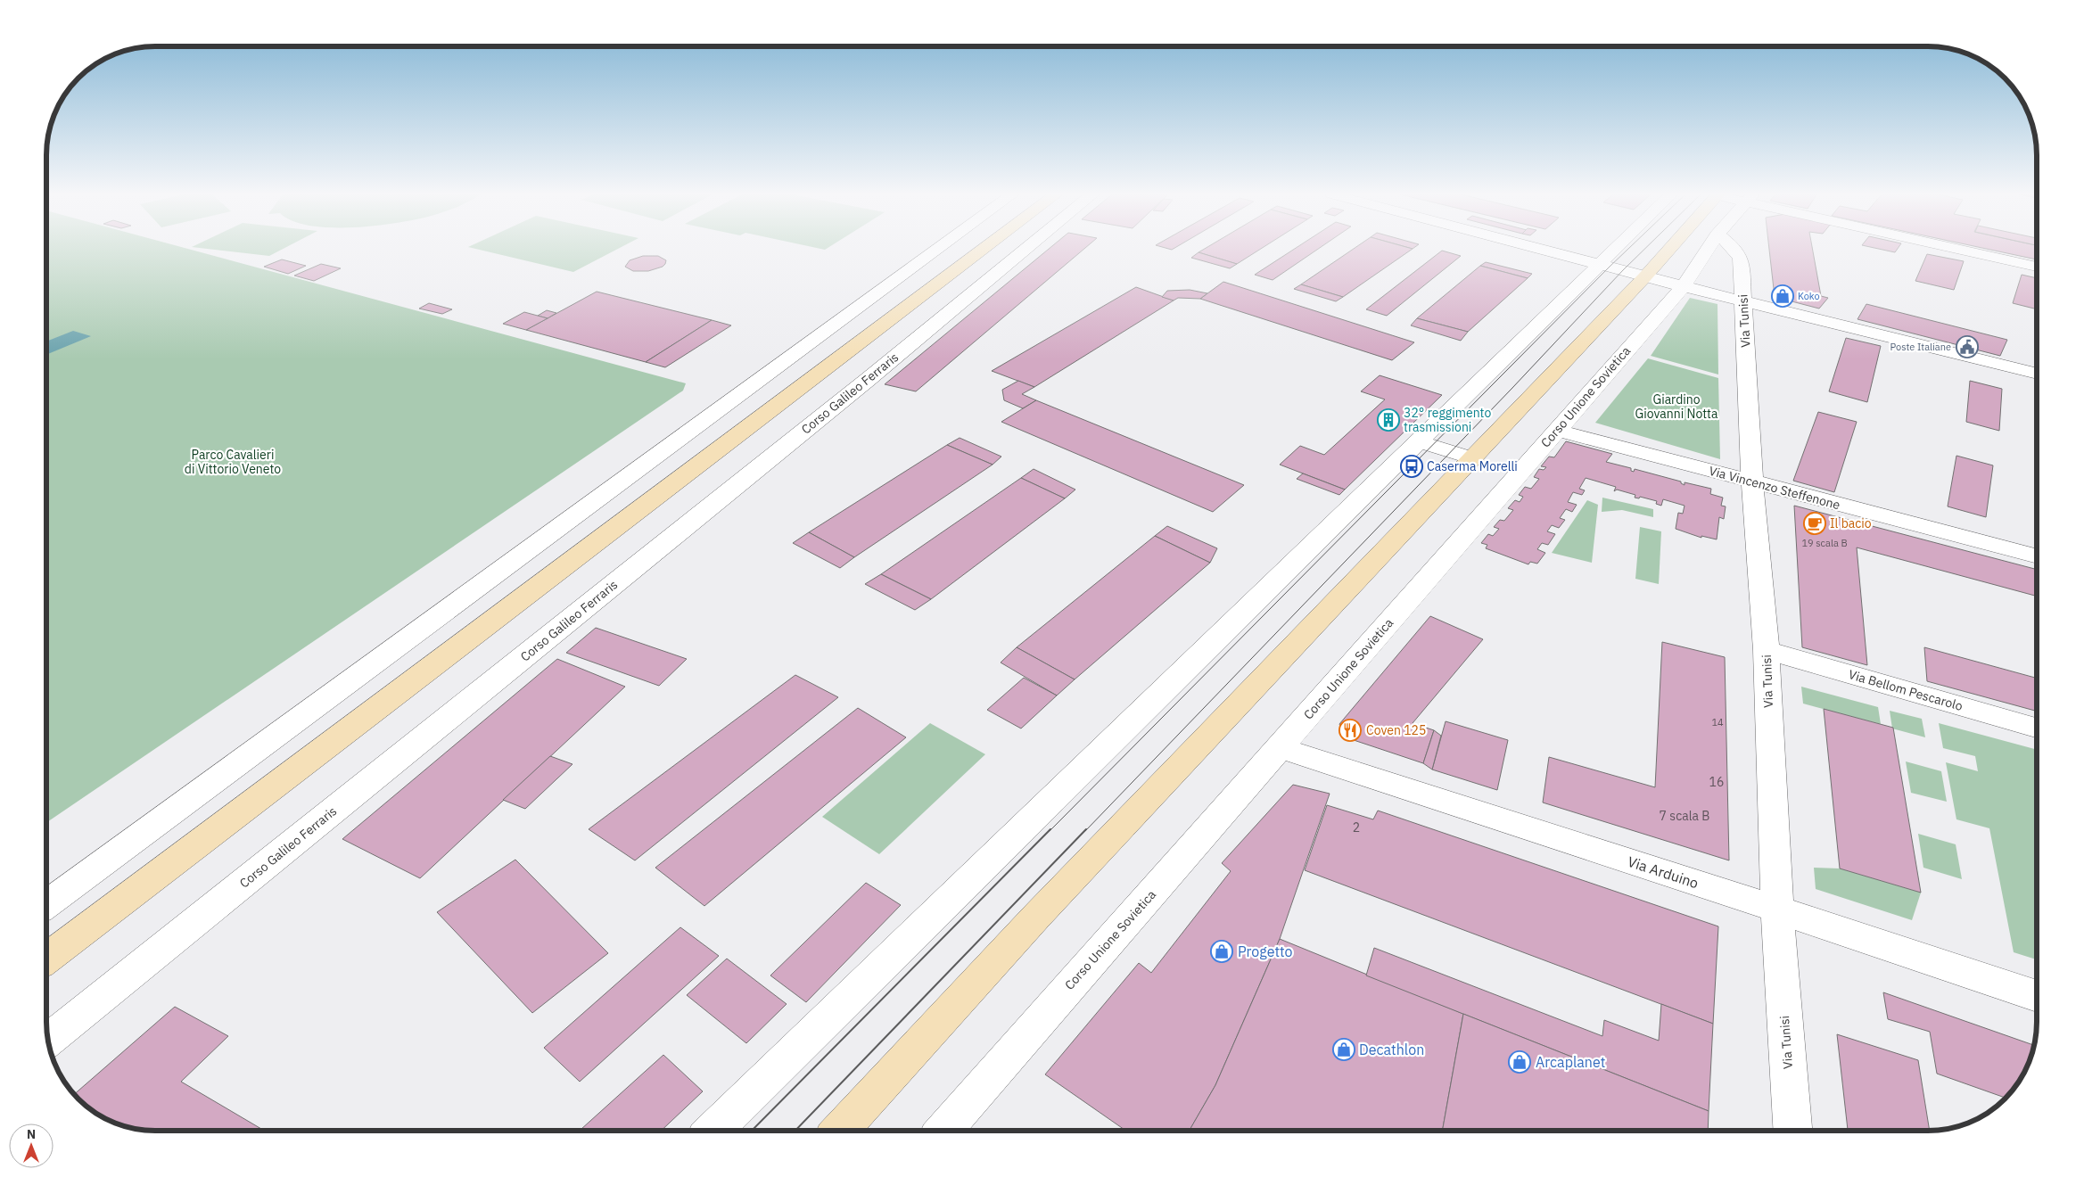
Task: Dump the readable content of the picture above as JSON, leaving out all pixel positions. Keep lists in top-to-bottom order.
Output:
{
  "streets": {
    "street": [
      "Via Tunisi",
      "Corso Galileo Ferraris",
      "Corso Unione Sovietica",
      "Via Vincenzo Steffenone",
      "Via Bellom Pescarolo",
      "Via Arduino"
    ]
  },
  "crossings": [
    ["Via Tunisi", "Via Vincenzo Steffenone"],
    ["Via Tunisi", "Via Bellom Pescarolo"],
    ["Via Tunisi", "Via Arduino"],
    ["Corso Unione Sovietica", "Via Vincenzo Steffenone"],
    ["Corso Unione Sovietica", "Via Arduino"]
  ],
  "parks": ["Giardino Giovanni Notta", "Parco Cavalieri di Vittorio Veneto"],
  "places": {
    "shop": [
      "Koko",
      "Progetto",
      "Decathlon",
      "Arcaplanet"
    ],
    "public building": ["Poste Italiane"],
    "building": ["32° reggimento trasmissioni"],
    "bus stop": ["Caserma Morelli"],
    "cafe": ["Il bacio"],
    "restaurant": ["Coven 125"]
  },
  "house_numbers": [
    "19 scala B",
    "14",
    "16",
    "7 scala B",
    "2"
  ],
  "north": "top"
}
